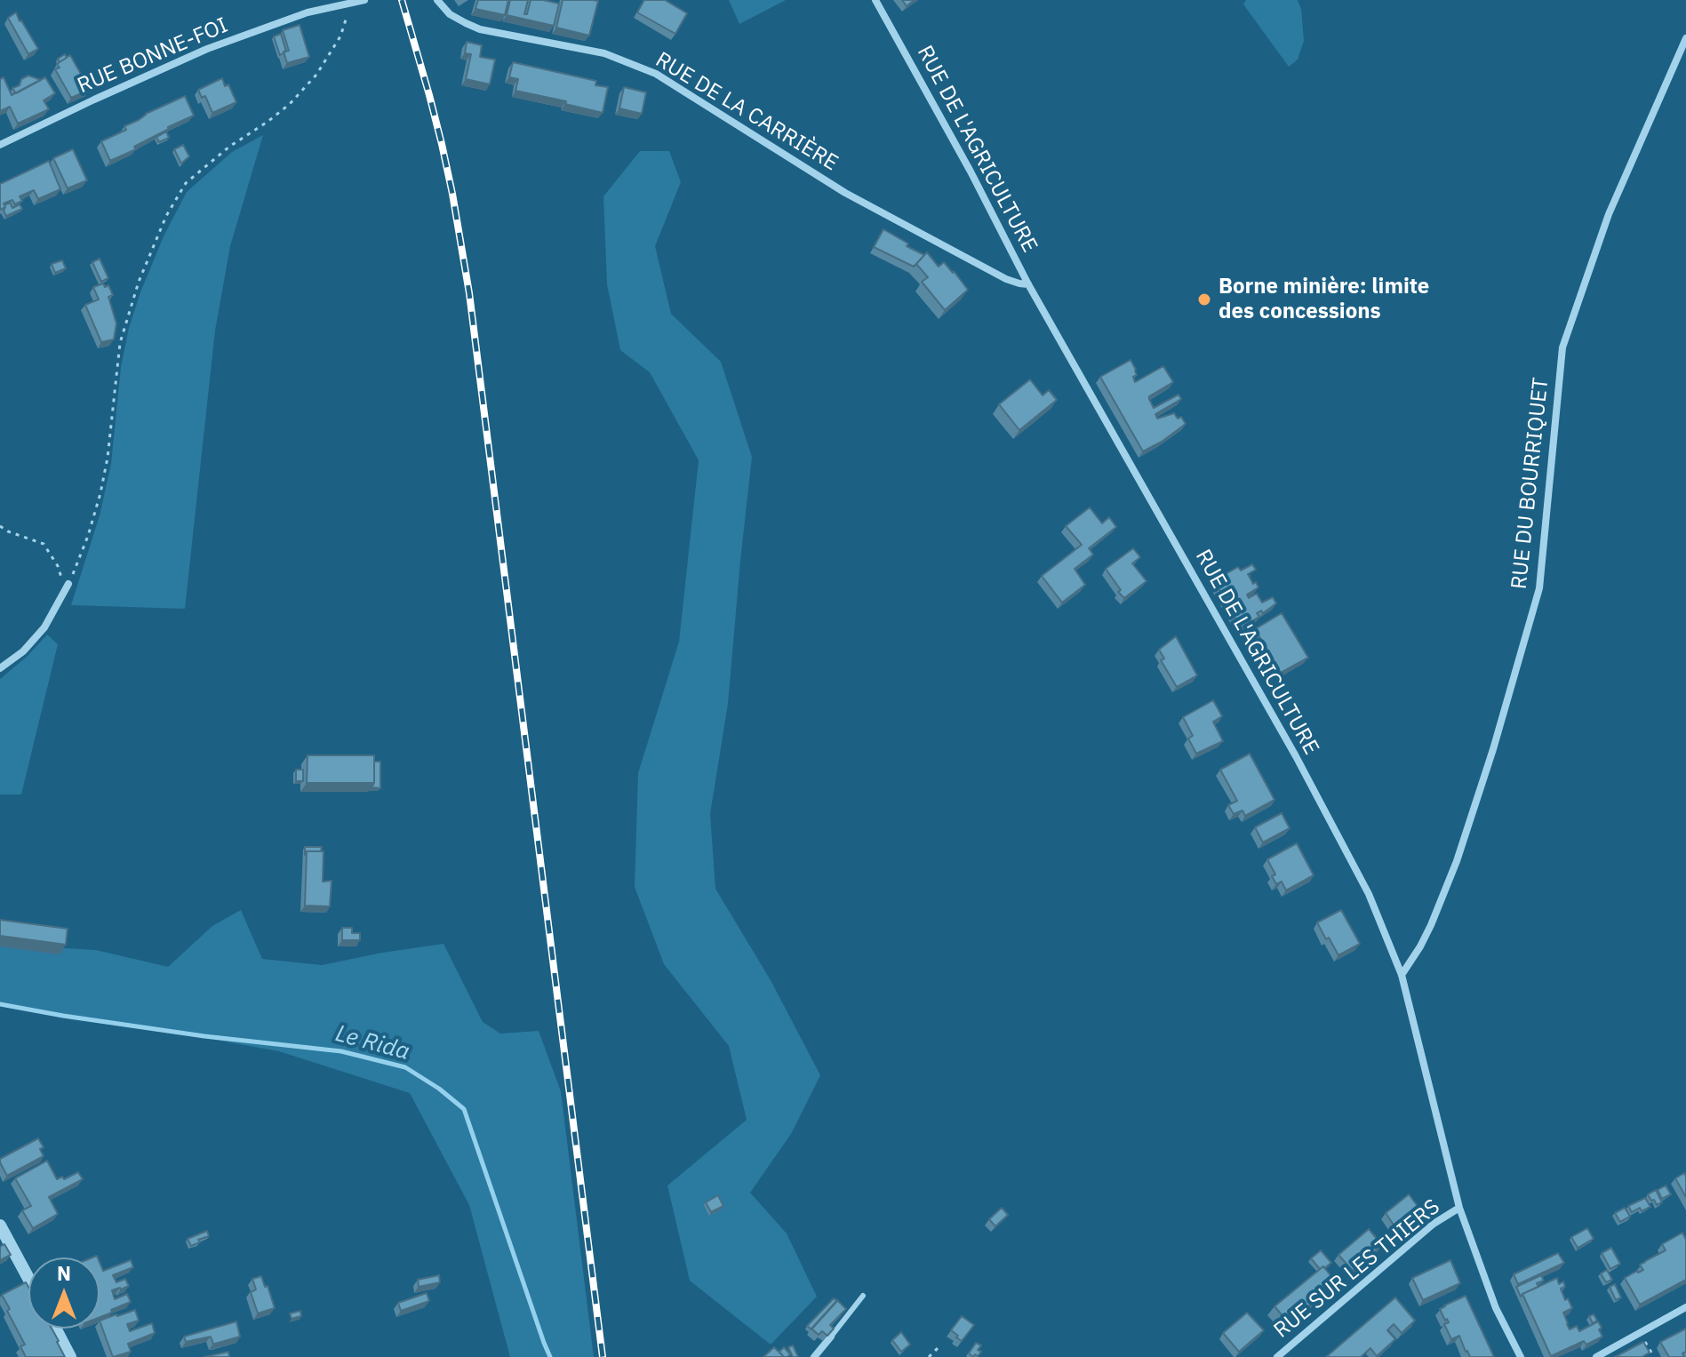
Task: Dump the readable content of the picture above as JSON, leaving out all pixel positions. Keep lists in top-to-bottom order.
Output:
{
  "streets": {
    "street": [
      "RUE BONNE-FOI",
      "RUE DE LA CARRIÈRE",
      "RUE DE L'AGRICULTURE",
      "RUE DU BOURRIQUET",
      "RUE SUR LES THIERS"
    ]
  },
  "crossings": [
    ["RUE DE LA CARRIÈRE", "RUE DE L'AGRICULTURE"],
    ["RUE DE L'AGRICULTURE", "RUE DU BOURRIQUET"],
    ["RUE DE L'AGRICULTURE", "RUE SUR LES THIERS"]
  ],
  "water": ["Le Rida"],
  "places": ["Borne minière: limite des concessions"],
  "north": "top"
}
